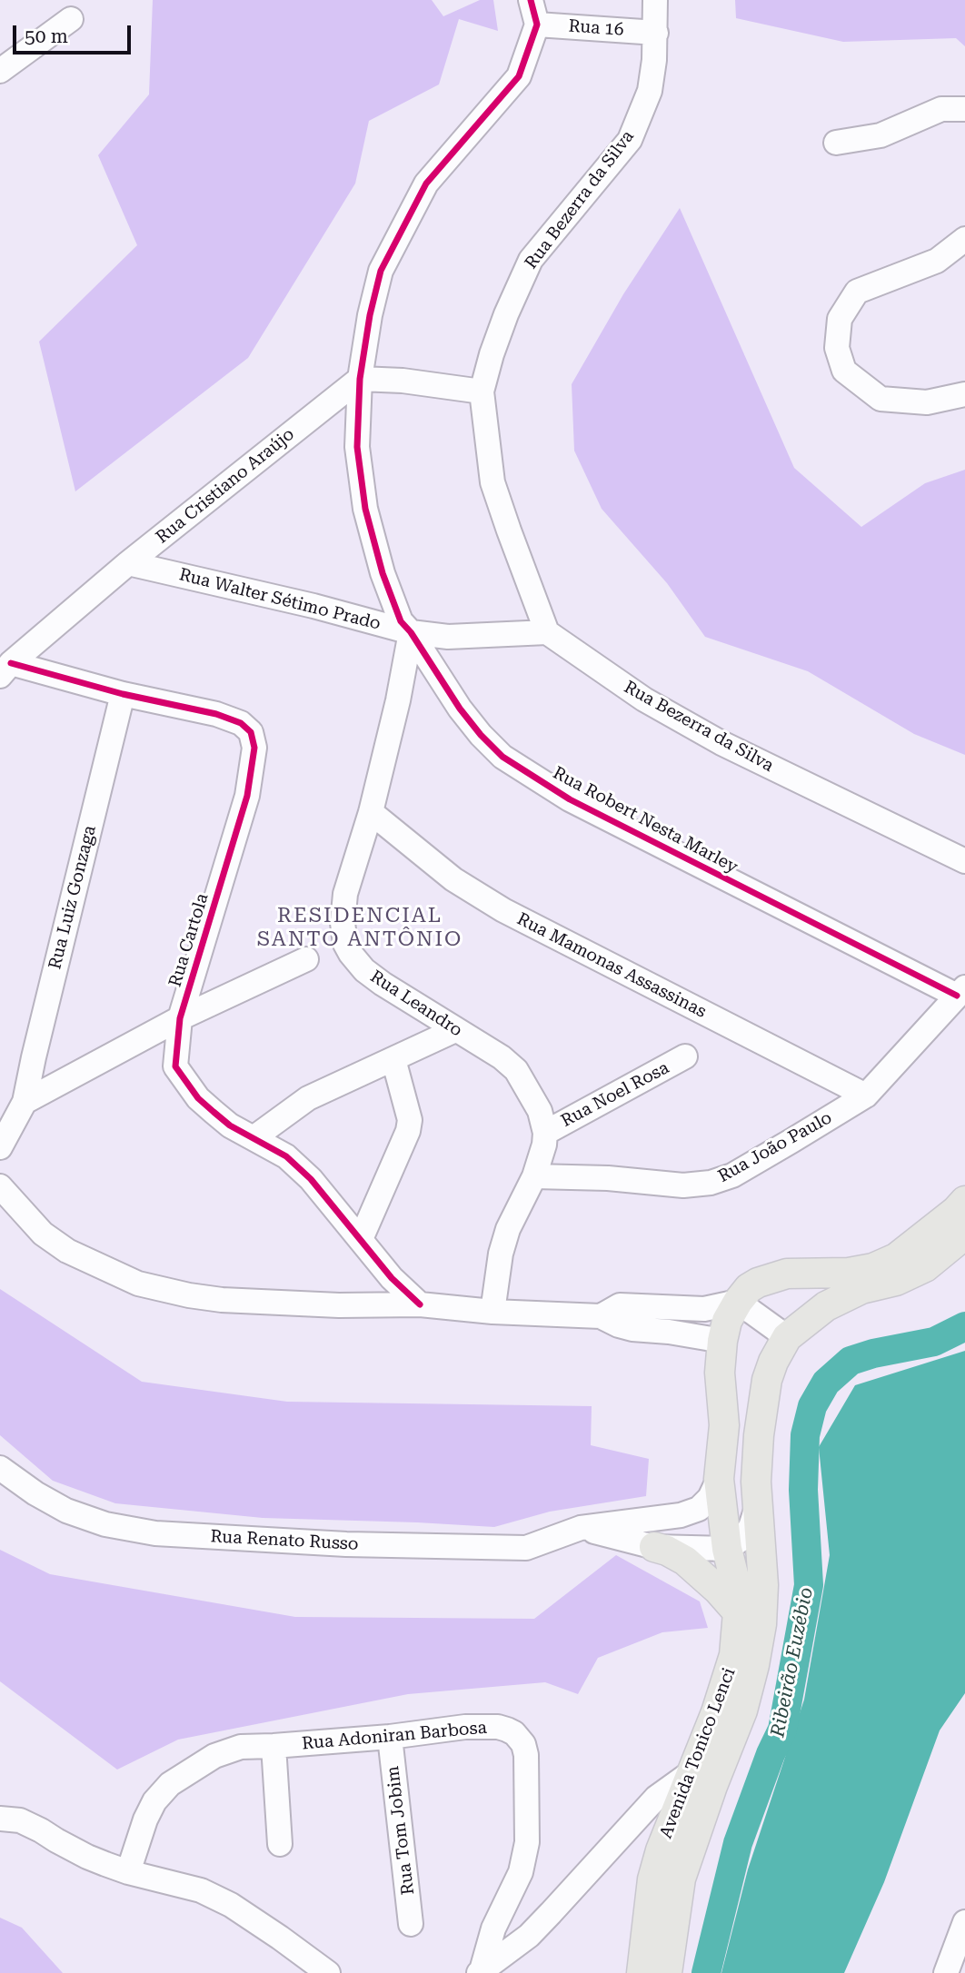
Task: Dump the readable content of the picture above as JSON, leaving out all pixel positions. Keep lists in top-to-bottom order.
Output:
{
  "streets": {
    "main road": ["Avenida Tonico Lenci"],
    "street": [
      "Rua 16",
      "Rua Bezerra da Silva",
      "Rua Cristiano Araújo",
      "Rua Walter Sétimo Prado",
      "Rua Robert Nesta Marley",
      "Rua Luiz Gonzaga",
      "Rua Cartola",
      "Rua Mamonas Assassinas",
      "Rua Leandro",
      "Rua Noel Rosa",
      "Rua João Paulo",
      "Rua Renato Russo",
      "Rua Adoniran Barbosa",
      "Rua Tom Jobim"
    ]
  },
  "crossings": [
    ["Rua 16", "Rua Bezerra da Silva"],
    ["Rua 16", "Rua Robert Nesta Marley"],
    ["Rua Bezerra da Silva", "Rua Walter Sétimo Prado"],
    ["Rua Cristiano Araújo", "Rua Walter Sétimo Prado"],
    ["Rua Cristiano Araújo", "Rua Robert Nesta Marley"],
    ["Rua Cristiano Araújo", "Rua Cartola"],
    ["Rua Walter Sétimo Prado", "Rua Robert Nesta Marley"],
    ["Rua Walter Sétimo Prado", "Rua Leandro"],
    ["Rua Robert Nesta Marley", "Rua Leandro"],
    ["Rua Robert Nesta Marley", "Rua João Paulo"],
    ["Rua Luiz Gonzaga", "Rua Cartola"],
    ["Rua Mamonas Assassinas", "Rua Leandro"],
    ["Rua Mamonas Assassinas", "Rua João Paulo"],
    ["Rua Leandro", "Rua Noel Rosa"],
    ["Rua Renato Russo", "Avenida Tonico Lenci"],
    ["Rua Adoniran Barbosa", "Rua Tom Jobim"]
  ],
  "districts": ["RESIDENCIAL SANTO ANTÔNIO"],
  "water": ["Ribeirão Euzébio"],
  "scale_bar": "50 m"
}
